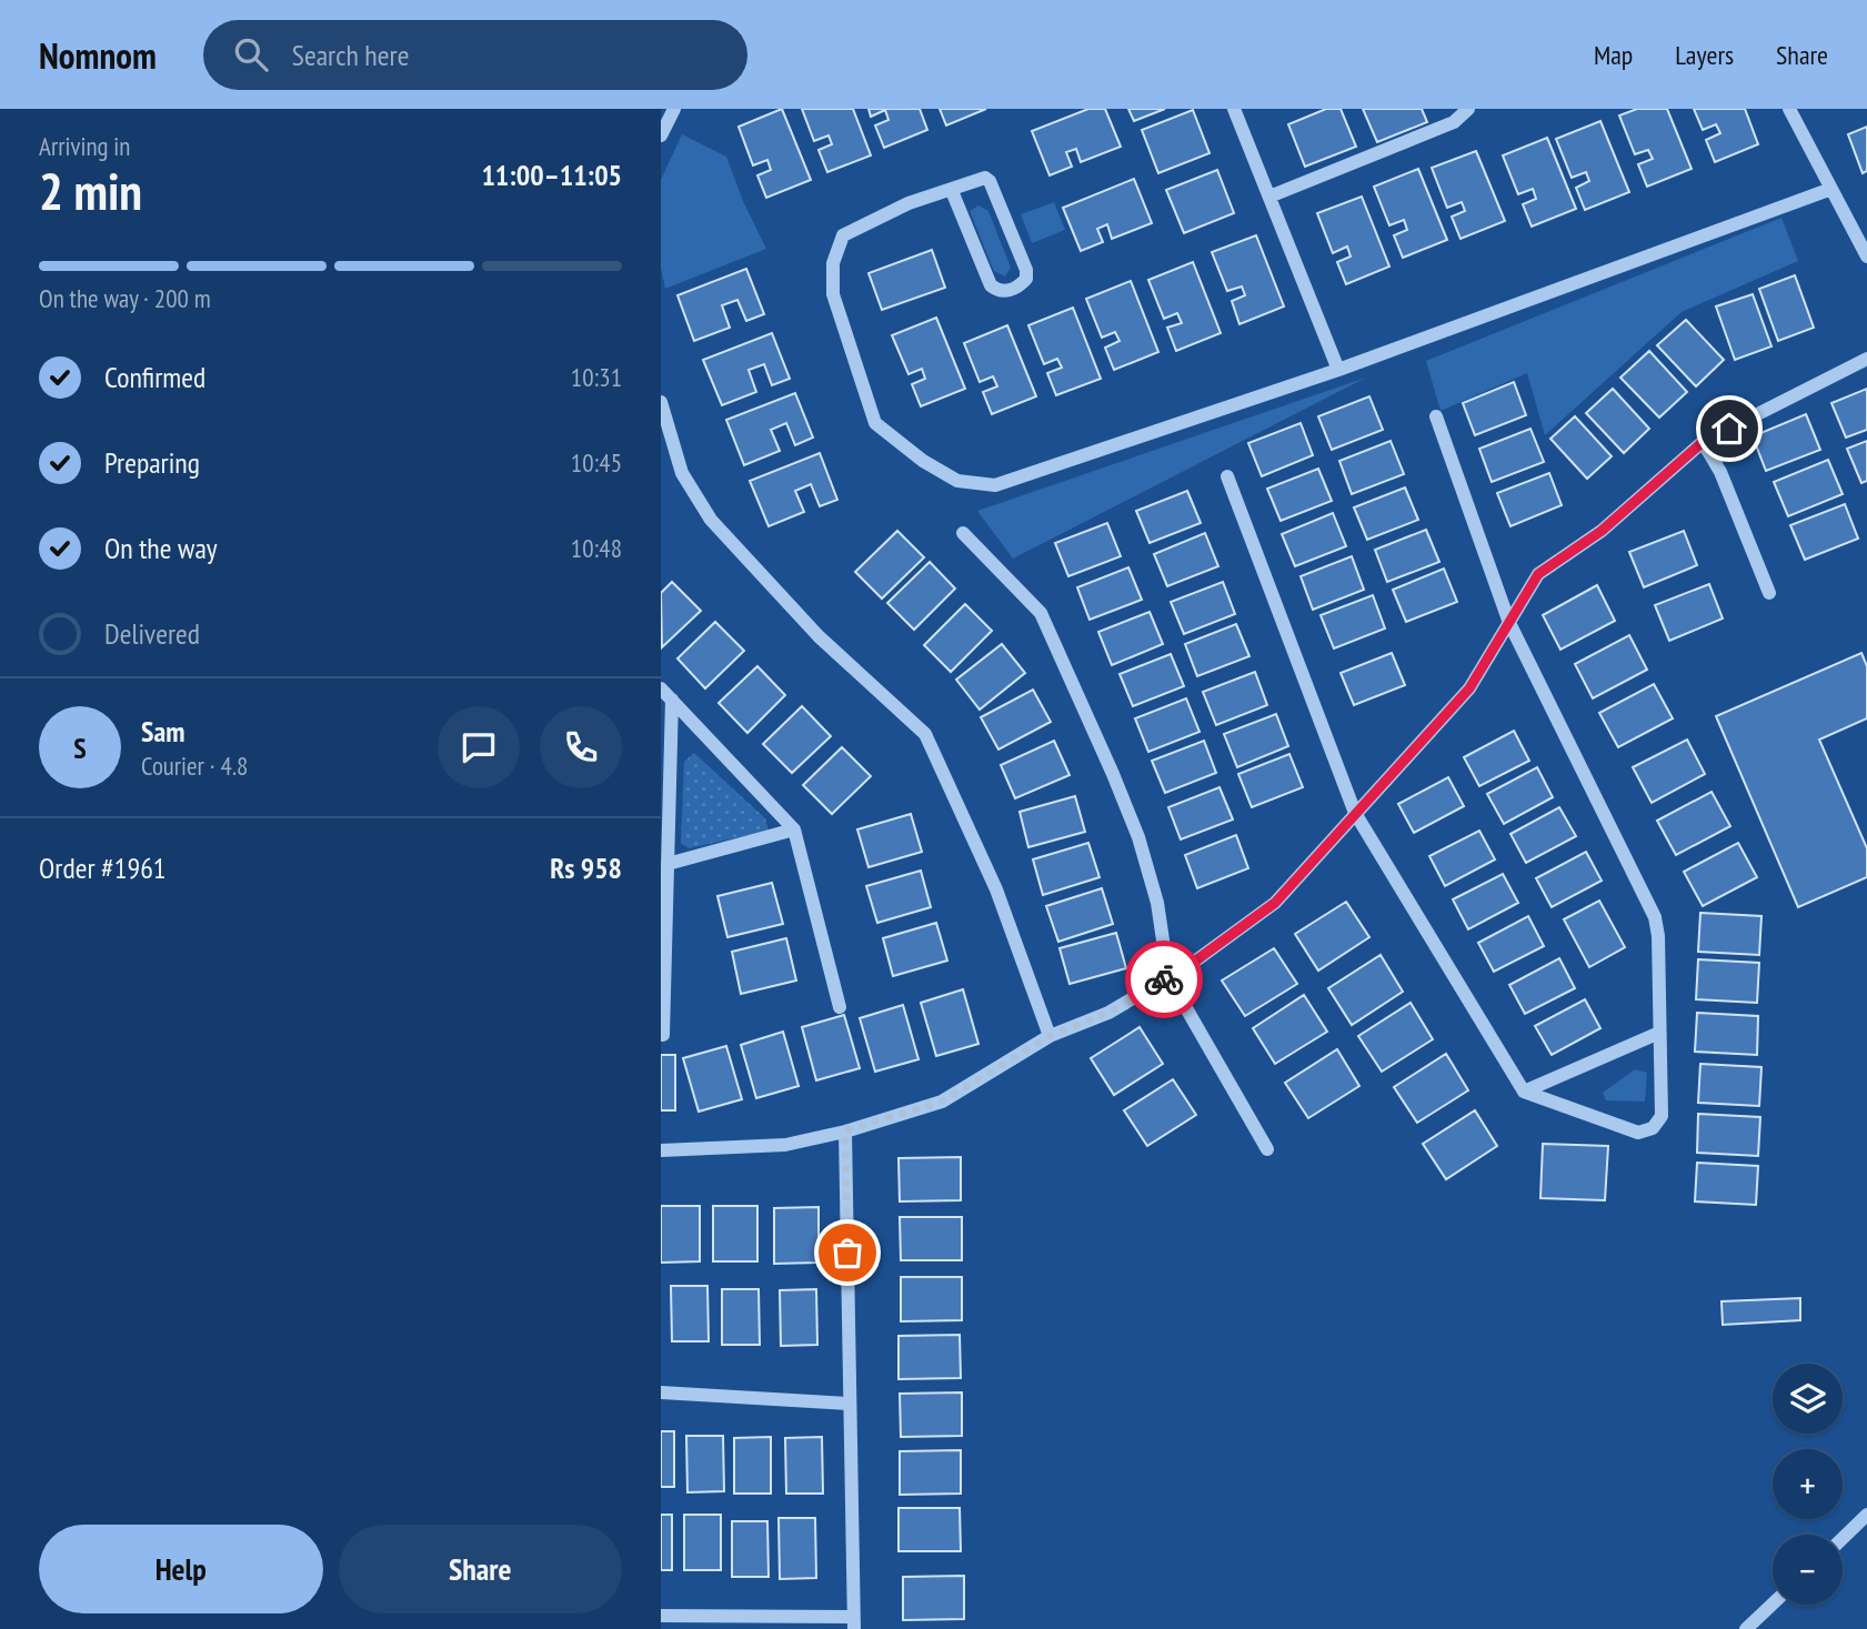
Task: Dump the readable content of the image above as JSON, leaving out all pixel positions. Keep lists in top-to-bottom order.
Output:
{
  "page": {
    "header": "Nomnom",
    "search": "Search here",
    "nav": ["Map", "Layers", "Share"],
    "heading": ["2 min", "Arriving in", "11:00–11:05"],
    "panel": [
      "Sam",
      "Courier · 4.8",
      "Order #1961",
      "Rs 958"
    ],
    "bar": "On the way · 200 m",
    "list": [
      ["Confirmed", "10:31"],
      ["Preparing", "10:45"],
      ["On the way", "10:48"],
      "Delivered"
    ],
    "round": "S",
    "map_buttons": ["+", "−"],
    "buttons": ["Help", "Share"]
  }
}
